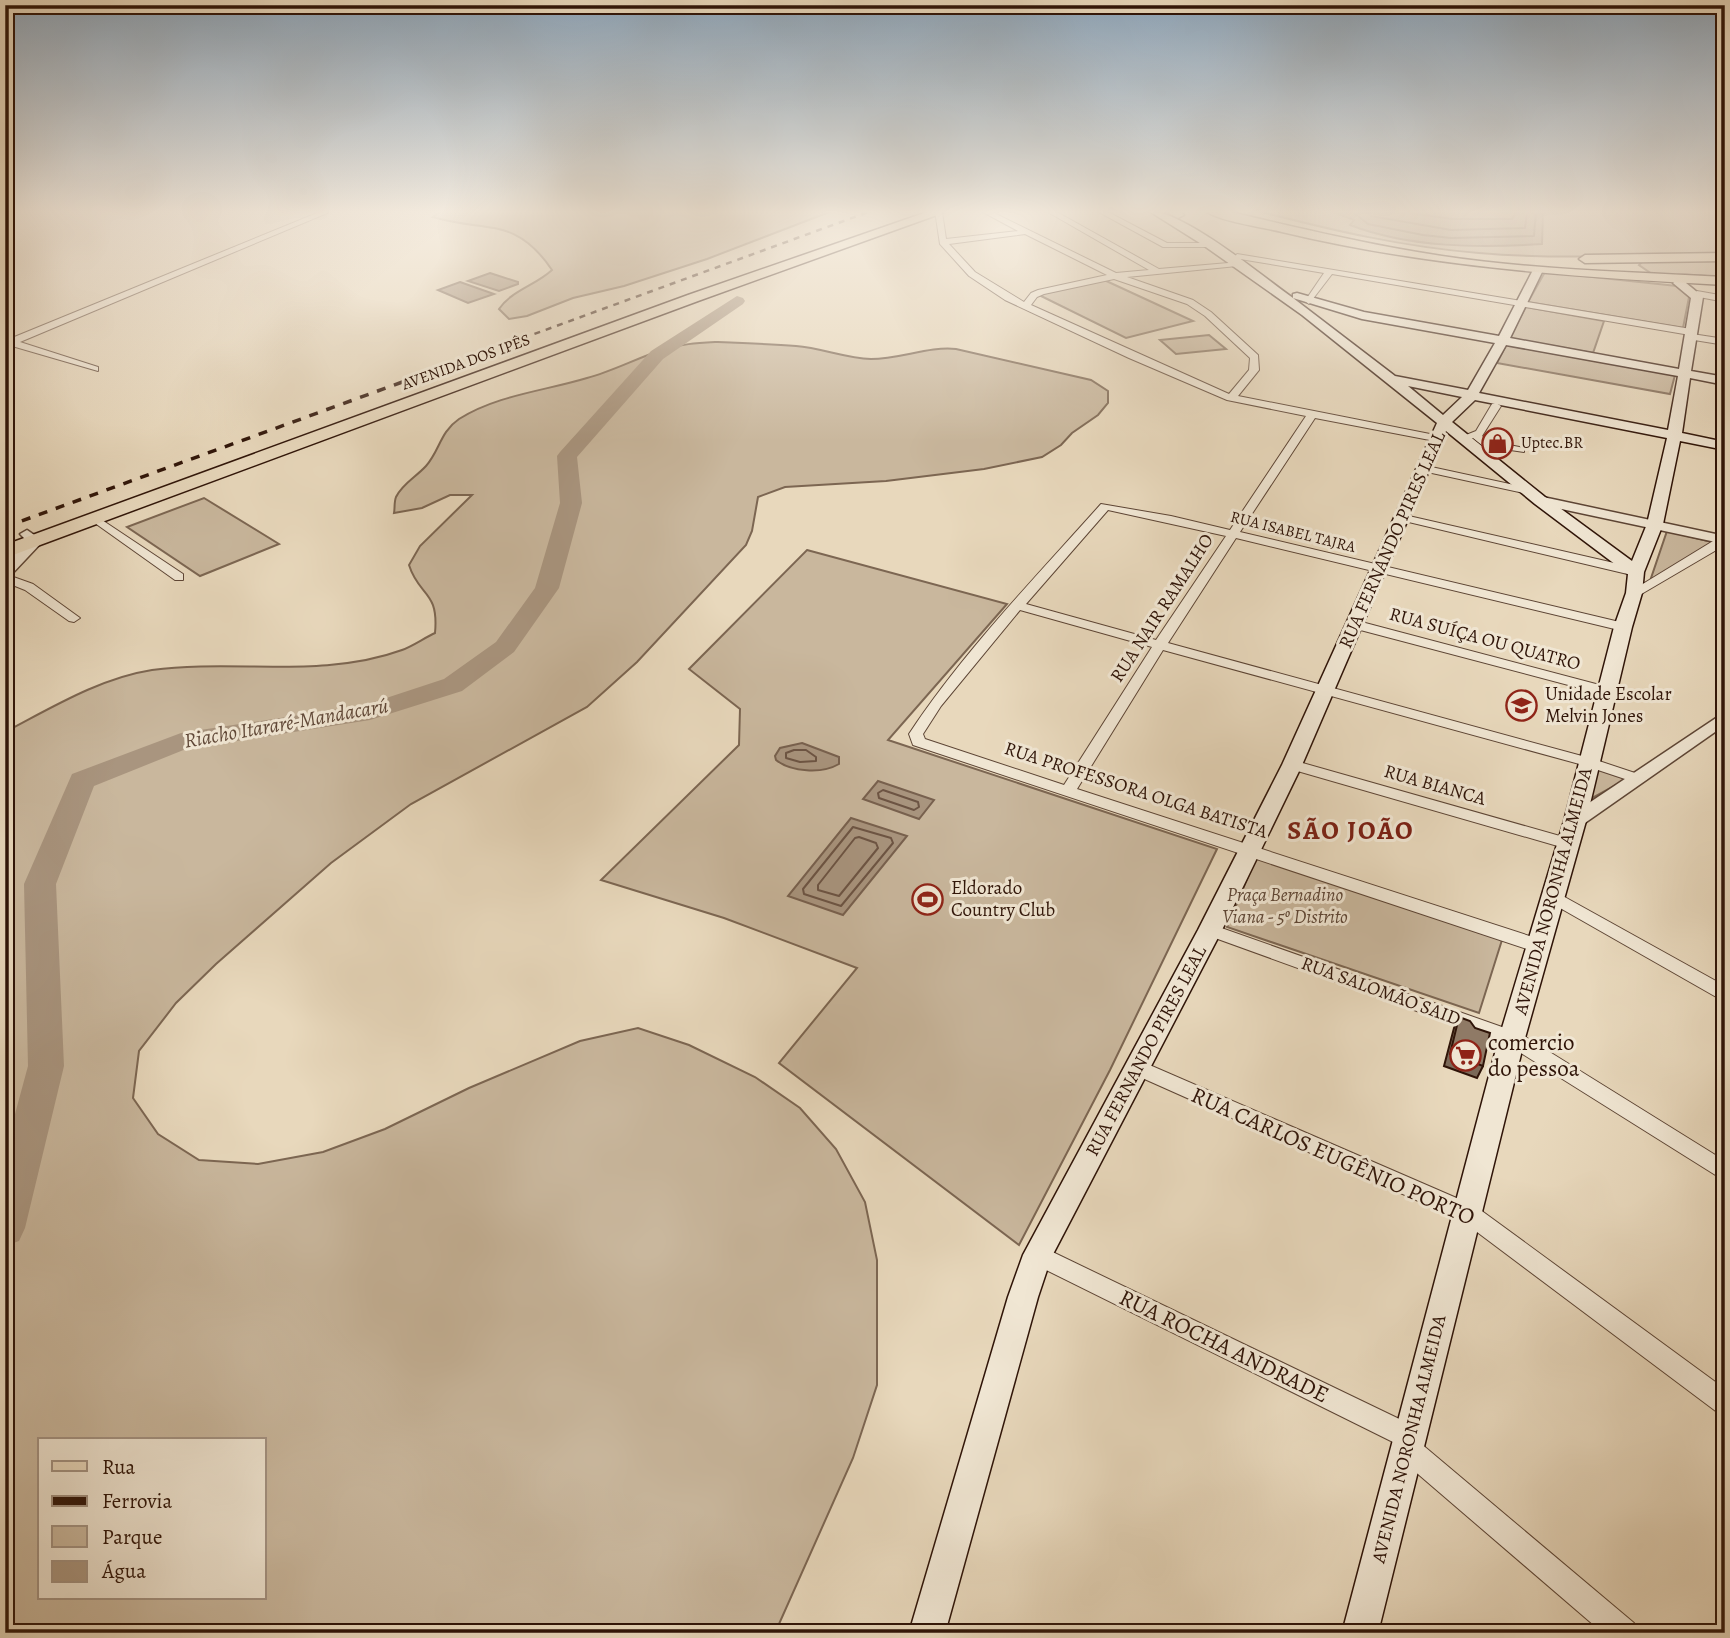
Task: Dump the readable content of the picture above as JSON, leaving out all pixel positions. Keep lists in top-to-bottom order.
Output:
{
  "streets": {
    "main road": ["AVENIDA DOS IPÊS", "RUA FERNANDO PIRES LEAL", "AVENIDA NORONHA ALMEIDA"],
    "street": [
      "RUA ISABEL TAJRA",
      "RUA NAIR RAMALHO",
      "RUA SUÍÇA OU QUATRO",
      "RUA BIANCA",
      "RUA PROFESSORA OLGA BATISTA",
      "RUA SALOMÃO SAID",
      "RUA CARLOS EUGÊNIO PORTO",
      "RUA ROCHA ANDRADE"
    ]
  },
  "crossings": [
    ["RUA ISABEL TAJRA", "RUA FERNANDO PIRES LEAL"],
    ["RUA ISABEL TAJRA", "RUA NAIR RAMALHO"],
    ["RUA ISABEL TAJRA", "RUA PROFESSORA OLGA BATISTA"],
    ["RUA ISABEL TAJRA", "AVENIDA NORONHA ALMEIDA"],
    ["RUA FERNANDO PIRES LEAL", "RUA SUÍÇA OU QUATRO"],
    ["RUA FERNANDO PIRES LEAL", "RUA BIANCA"],
    ["RUA FERNANDO PIRES LEAL", "RUA PROFESSORA OLGA BATISTA"],
    ["RUA FERNANDO PIRES LEAL", "RUA SALOMÃO SAID"],
    ["RUA FERNANDO PIRES LEAL", "RUA CARLOS EUGÊNIO PORTO"],
    ["RUA FERNANDO PIRES LEAL", "RUA ROCHA ANDRADE"],
    ["RUA NAIR RAMALHO", "RUA PROFESSORA OLGA BATISTA"],
    ["RUA SUÍÇA OU QUATRO", "AVENIDA NORONHA ALMEIDA"],
    ["RUA BIANCA", "AVENIDA NORONHA ALMEIDA"],
    ["RUA PROFESSORA OLGA BATISTA", "AVENIDA NORONHA ALMEIDA"],
    ["AVENIDA NORONHA ALMEIDA", "RUA SALOMÃO SAID"],
    ["AVENIDA NORONHA ALMEIDA", "RUA CARLOS EUGÊNIO PORTO"],
    ["AVENIDA NORONHA ALMEIDA", "RUA ROCHA ANDRADE"]
  ],
  "districts": ["SÃO JOÃO"],
  "water": ["Riacho Itararé-Mandacarú"],
  "parks": ["Praça Bernadino Viana - 5º Distrito"],
  "places": {
    "shop": ["Uptec.BR"],
    "school or university": ["Unidade Escolar Melvin Jones"],
    "sports": ["Eldorado Country Club"],
    "supermarket": ["comercio do pessoa"]
  },
  "legend": [
    "Rua",
    "Ferrovia",
    "Parque",
    "Água"
  ]
}
